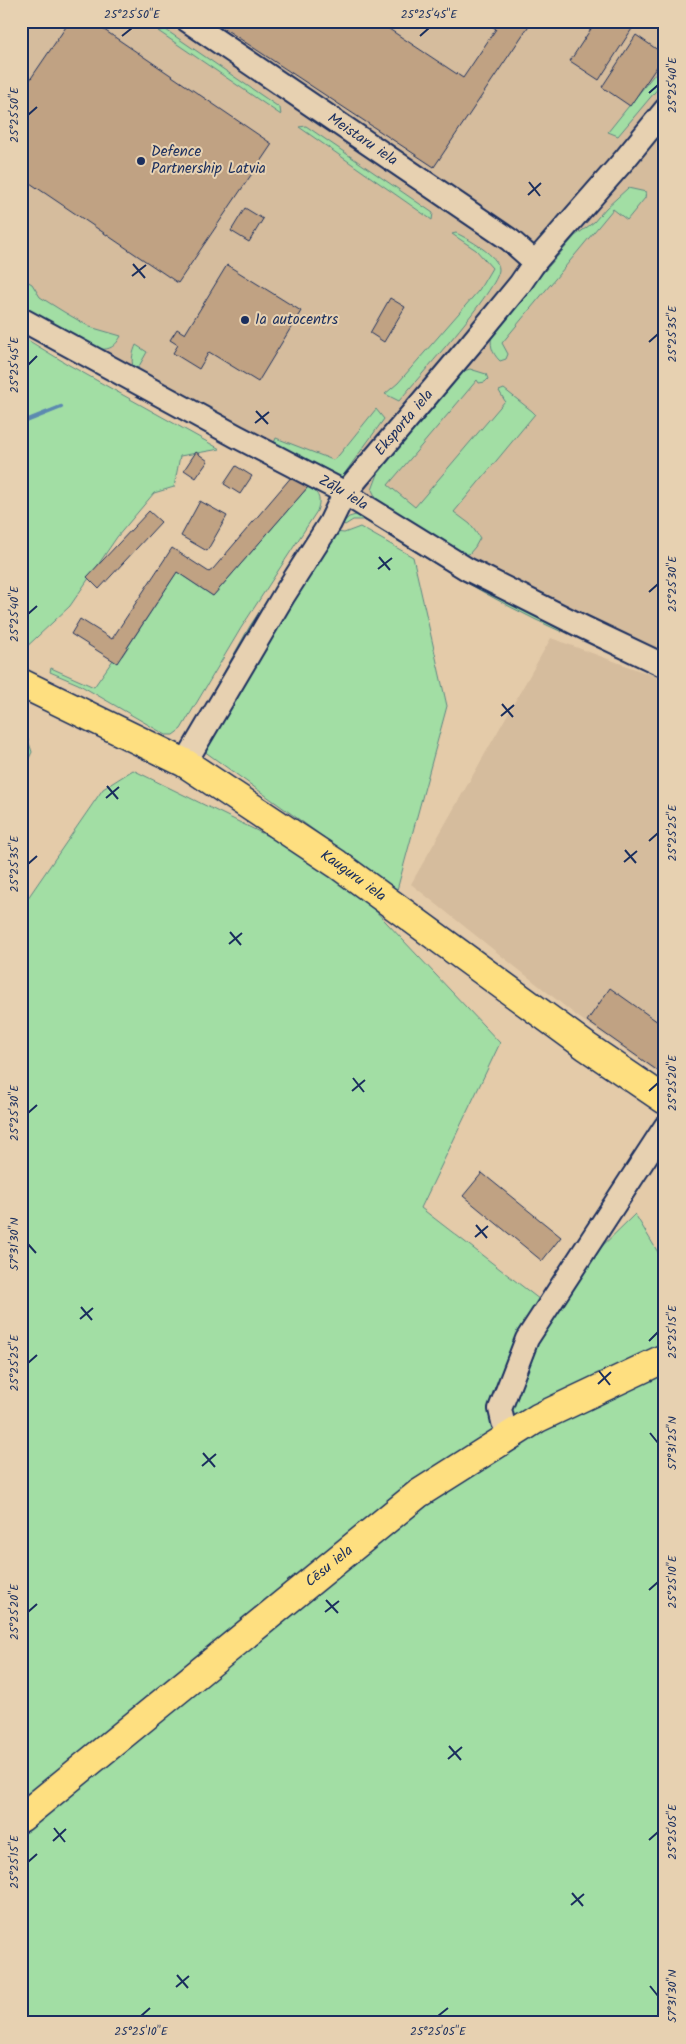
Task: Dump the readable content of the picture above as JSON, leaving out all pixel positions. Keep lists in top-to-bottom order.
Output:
{
  "streets": {
    "main road": ["Kauguru iela", "Cēsu iela"],
    "street": ["Meistaru iela", "Eksporta iela", "Zāļu iela"]
  },
  "crossings": [
    ["Meistaru iela", "Eksporta iela"],
    ["Eksporta iela", "Zāļu iela"],
    ["Eksporta iela", "Kauguru iela"]
  ],
  "places": ["Defence Partnership Latvia", "1a autocentrs"],
  "coordinates": [
    "25°25'50\"E",
    "25°25'45\"E",
    "25°25'40\"E",
    "25°25'35\"E",
    "25°25'30\"E",
    "25°25'25\"E",
    "25°25'20\"E",
    "57°31'30\"N",
    "25°25'15\"E",
    "57°31'25\"N",
    "25°25'10\"E",
    "25°25'05\"E"
  ]
}
